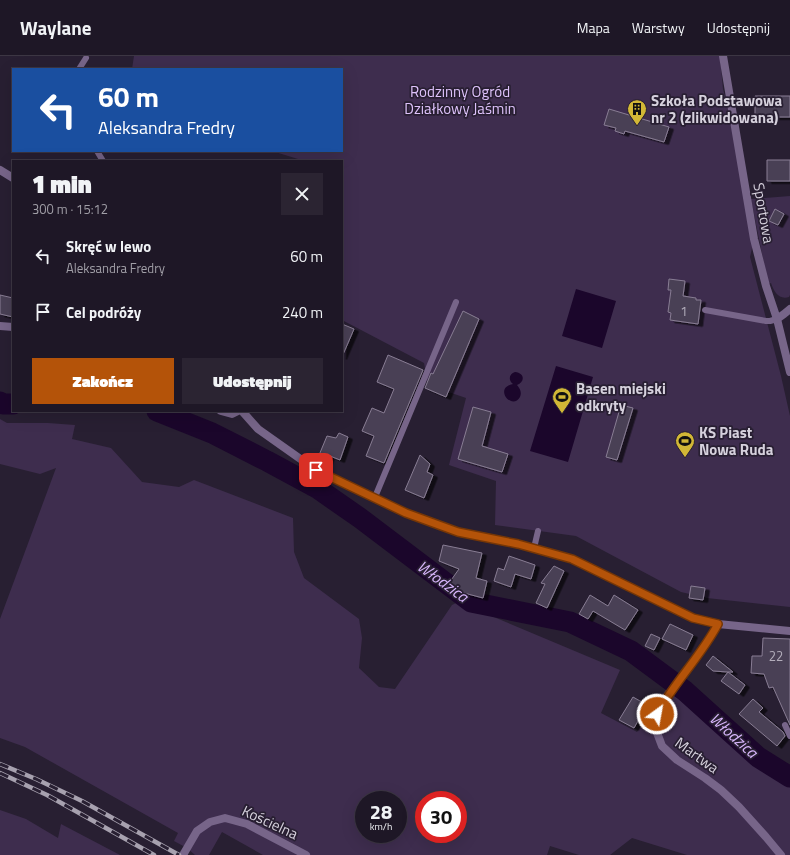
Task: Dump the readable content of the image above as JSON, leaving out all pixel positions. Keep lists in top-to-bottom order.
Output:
{
  "streets": {
    "street": ["Sportowa", "Martwa", "Kościelna"]
  },
  "water": ["Włodzica"],
  "parks": ["Rodzinny Ogród Działkowy Jaśmin"],
  "places": {
    "building": ["Szkoła Podstawowa nr 2 (zlikwidowana)"],
    "sports": ["Basen miejski odkryty", "KS Piast Nowa Ruda"]
  },
  "house_numbers": ["1", "22"],
  "page": {
    "header": "Waylane",
    "nav": ["Mapa", "Warstwy", "Udostępnij"],
    "turn": ["60 m", "Aleksandra Fredry"],
    "heading": ["1 min", "300 m · 15:12"],
    "list": [
      {
        "name": "Skręć w lewo",
        "note": "Aleksandra Fredry",
        "value": "60 m"
      },
      {
        "name": "Cel podróży",
        "value": "240 m"
      }
    ],
    "buttons": ["Zakończ", "Udostępnij"],
    "speed": "28 km/h",
    "limit": "30"
  }
}
